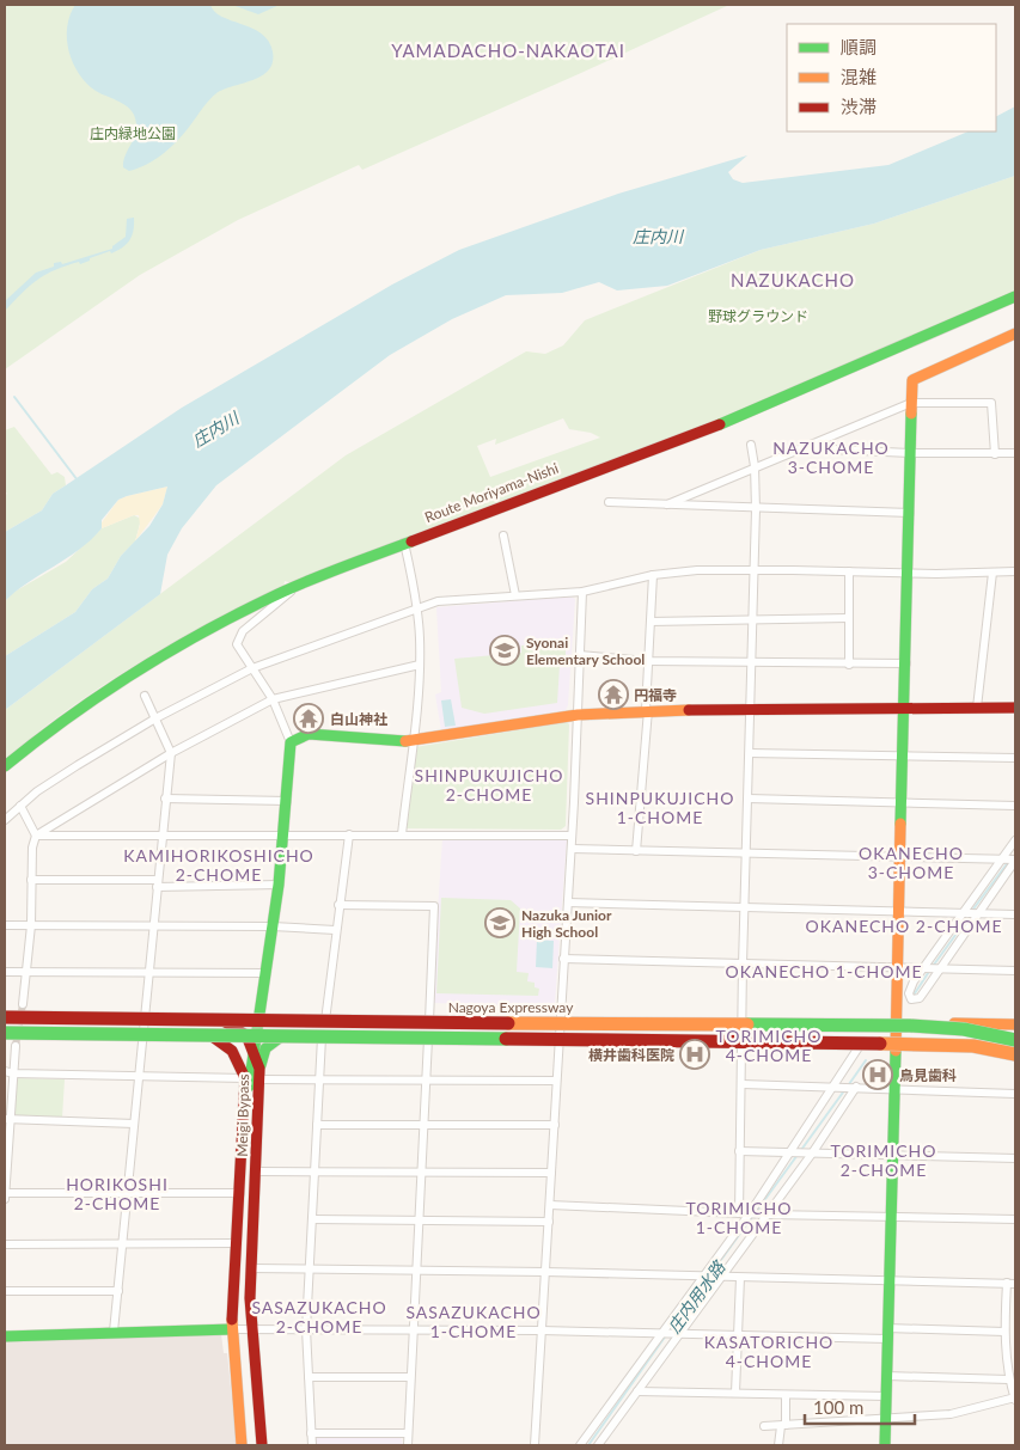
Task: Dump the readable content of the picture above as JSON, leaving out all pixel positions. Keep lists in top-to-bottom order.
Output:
{
  "streets": {
    "main road": ["Route Moriyama-Nishi", "Nagoya Expressway", "Meigi Bypass"]
  },
  "districts": [
    "YAMADACHO-NAKAOTAI",
    "NAZUKACHO",
    "NAZUKACHO 3-CHOME",
    "SHINPUKUJICHO 2-CHOME",
    "SHINPUKUJICHO 1-CHOME",
    "OKANECHO 3-CHOME",
    "KAMIHORIKOSHICHO 2-CHOME",
    "OKANECHO 2-CHOME",
    "OKANECHO 1-CHOME",
    "TORIMICHO 4-CHOME",
    "TORIMICHO 2-CHOME",
    "HORIKOSHI 2-CHOME",
    "TORIMICHO 1-CHOME",
    "SASAZUKACHO 2-CHOME",
    "SASAZUKACHO 1-CHOME",
    "KASATORICHO 4-CHOME"
  ],
  "water": ["庄内川", "庄内用水路"],
  "parks": ["庄内緑地公園", "野球グラウンド"],
  "places": {
    "school or university": ["Syonai Elementary School", "Nazuka Junior High School"],
    "temple": ["円福寺", "白山神社"],
    "hospital": ["横井歯科医院", "鳥見歯科"]
  },
  "legend": ["順調", "混雑", "渋滞"],
  "scale_bar": "100 m"
}
